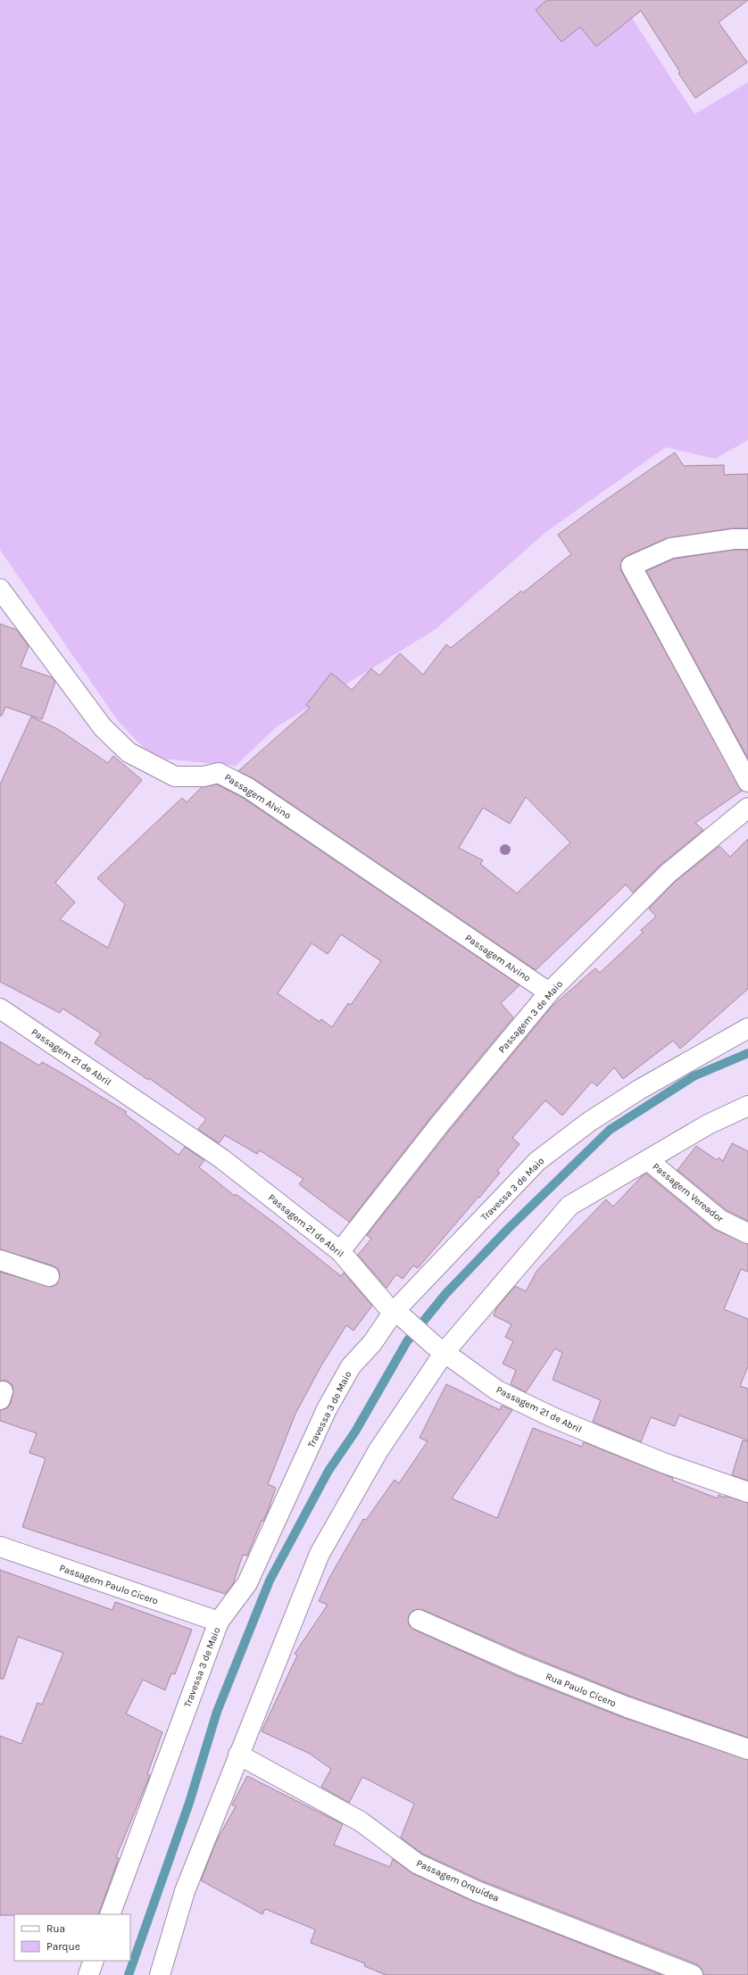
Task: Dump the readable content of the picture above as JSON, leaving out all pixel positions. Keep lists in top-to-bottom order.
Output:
{
  "streets": {
    "street": [
      "Passagem Alvino",
      "Passagem 3 de Maio",
      "Passagem 21 de Abril",
      "Travessa 3 de Maio",
      "Passagem Vereador",
      "Passagem Paulo Cícero",
      "Rua Paulo Cícero",
      "Passagem Orquídea"
    ]
  },
  "crossings": [
    ["Passagem Alvino", "Passagem 3 de Maio"],
    ["Passagem 3 de Maio", "Passagem 21 de Abril"],
    ["Passagem 21 de Abril", "Travessa 3 de Maio"],
    ["Travessa 3 de Maio", "Passagem Paulo Cícero"]
  ],
  "legend": ["Rua", "Parque"]
}
